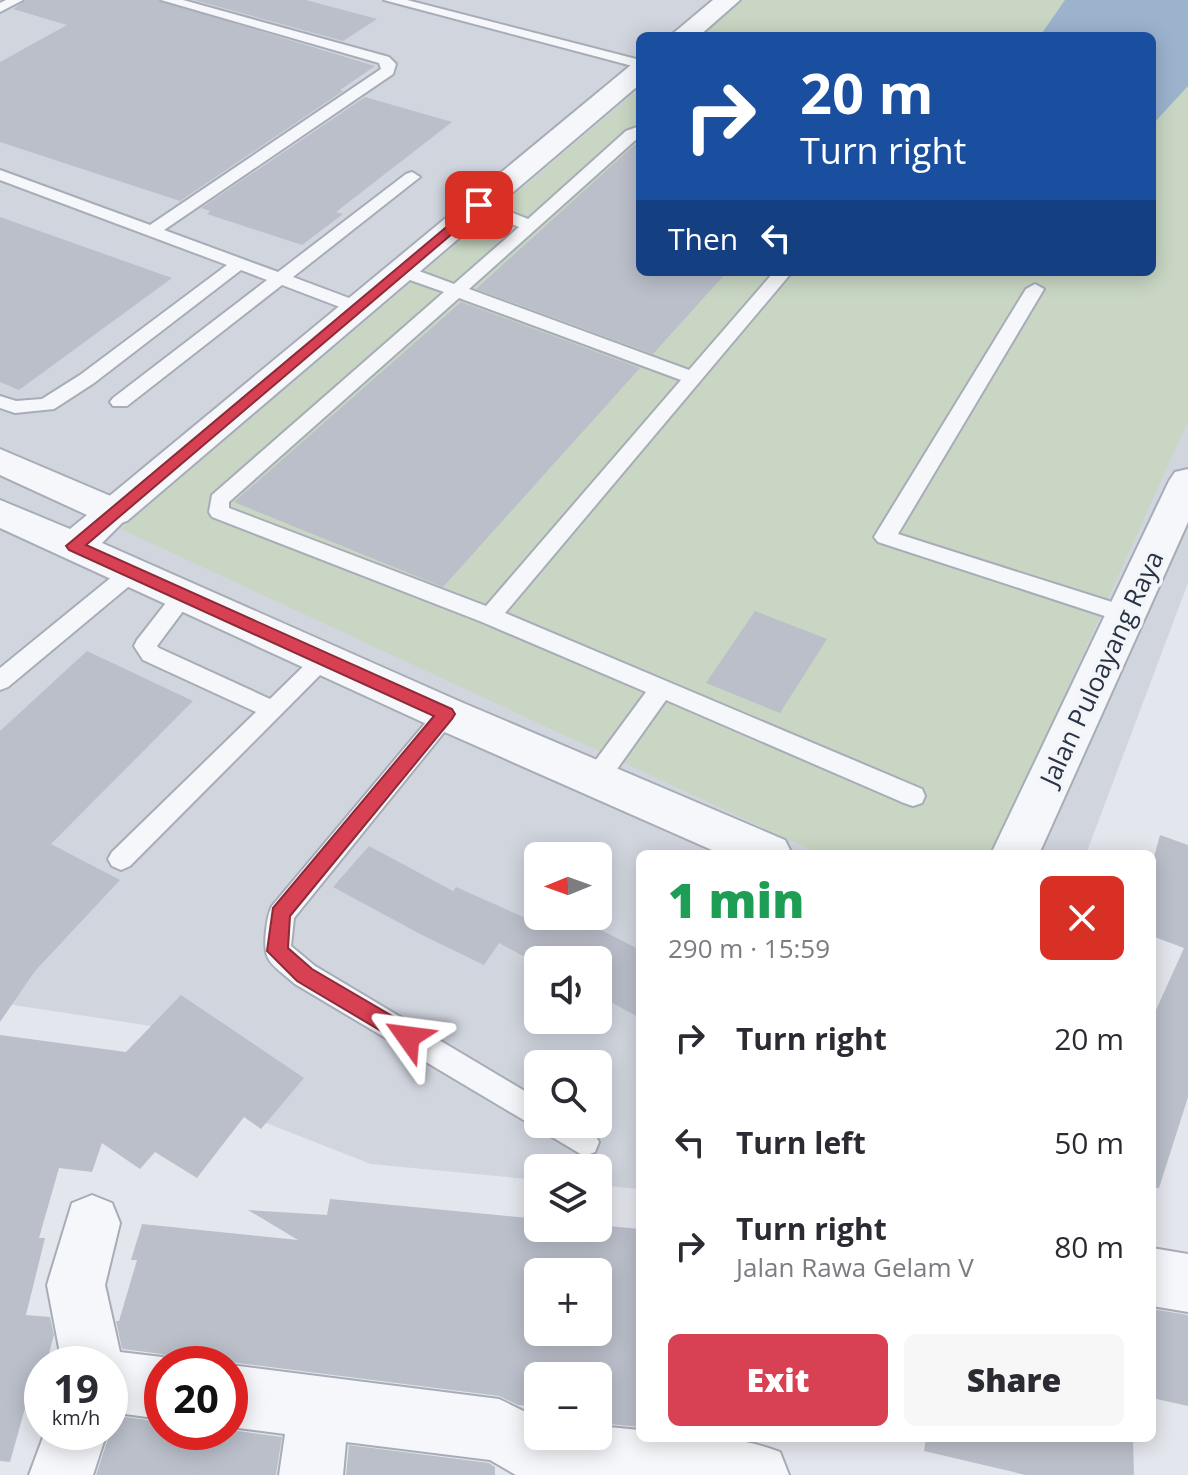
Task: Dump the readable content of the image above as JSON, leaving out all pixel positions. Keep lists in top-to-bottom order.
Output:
{
  "streets": {
    "street": ["Jalan Puloayang Raya"]
  },
  "north": "left",
  "page": {
    "turn": ["20 m", "Turn right"],
    "then": "Then",
    "map_buttons": ["+", "−"],
    "heading": ["1 min", "290 m · 15:59"],
    "list": [
      {
        "name": "Turn right",
        "value": "20 m"
      },
      {
        "name": "Turn left",
        "value": "50 m"
      },
      {
        "name": "Turn right",
        "note": "Jalan Rawa Gelam V",
        "value": "80 m"
      }
    ],
    "buttons": ["Exit", "Share"],
    "speed": "19 km/h",
    "limit": "20"
  }
}
